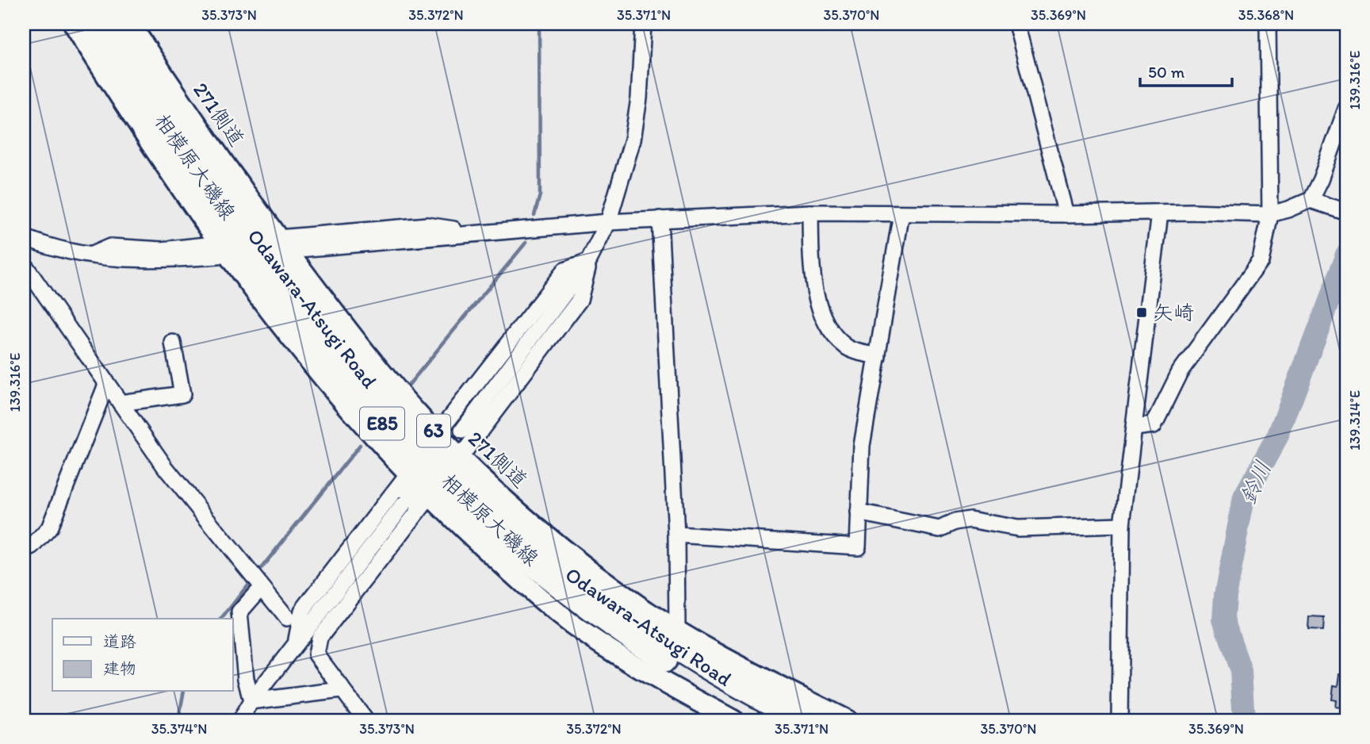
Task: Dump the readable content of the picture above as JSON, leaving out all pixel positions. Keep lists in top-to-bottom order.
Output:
{
  "streets": {
    "highway": ["Odawara-Atsugi Road", "E85"],
    "main road": ["271側道", "相模原大磯線", "63"]
  },
  "water": ["鈴川"],
  "places": {
    "transit": ["矢崎"]
  },
  "legend": ["道路", "建物"],
  "scale_bar": "50 m",
  "coordinates": [
    "35.373°N",
    "35.372°N",
    "35.371°N",
    "35.370°N",
    "35.369°N",
    "35.368°N",
    "139.316°E",
    "139.314°E",
    "35.374°N"
  ]
}
